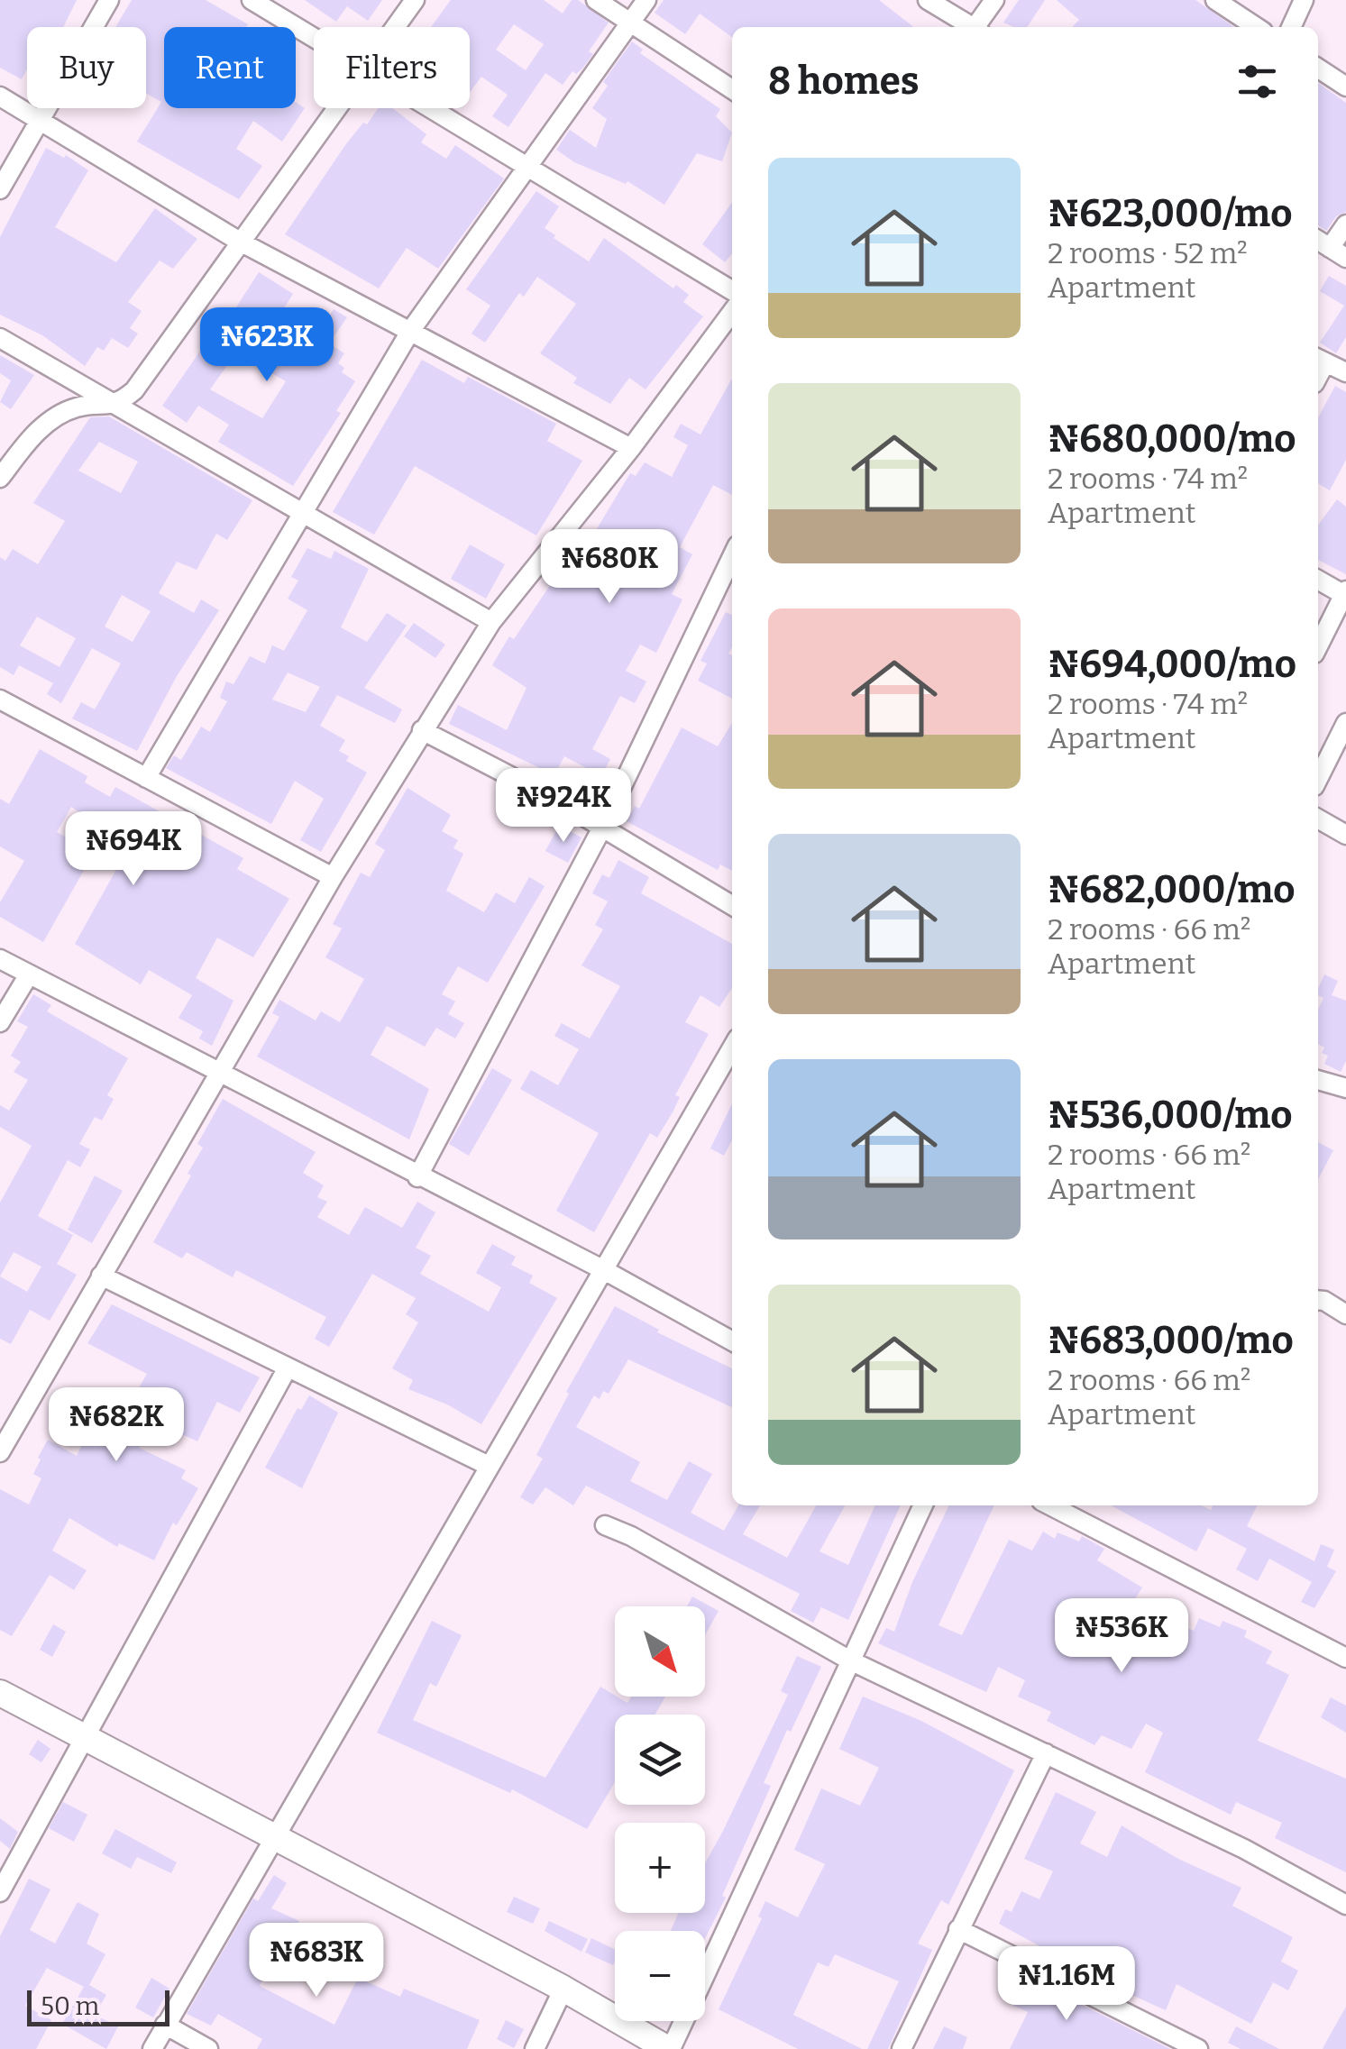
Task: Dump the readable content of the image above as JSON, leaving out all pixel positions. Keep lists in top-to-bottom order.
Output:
{
  "scale_bar": "50 m",
  "north": "bottom right",
  "page": {
    "chip": ["Buy", "Rent", "Filters"],
    "heading": "8 homes",
    "list": [
      {
        "name": "₦623,000/mo",
        "note": "2 rooms · 52 m² · Apartment"
      },
      {
        "name": "₦680,000/mo",
        "note": "2 rooms · 74 m² · Apartment"
      },
      {
        "name": "₦694,000/mo",
        "note": "2 rooms · 74 m² · Apartment"
      },
      {
        "name": "₦682,000/mo",
        "note": "2 rooms · 66 m² · Apartment"
      },
      {
        "name": "₦536,000/mo",
        "note": "2 rooms · 66 m² · Apartment"
      },
      {
        "name": "₦683,000/mo",
        "note": "2 rooms · 66 m² · Apartment"
      }
    ],
    "price": [
      "₦623K",
      "₦680K",
      "₦924K",
      "₦694K",
      "₦682K",
      "₦536K",
      "₦683K",
      "₦1.16M"
    ],
    "map_buttons": ["+", "−"],
    "scale": "50 m"
  }
}
